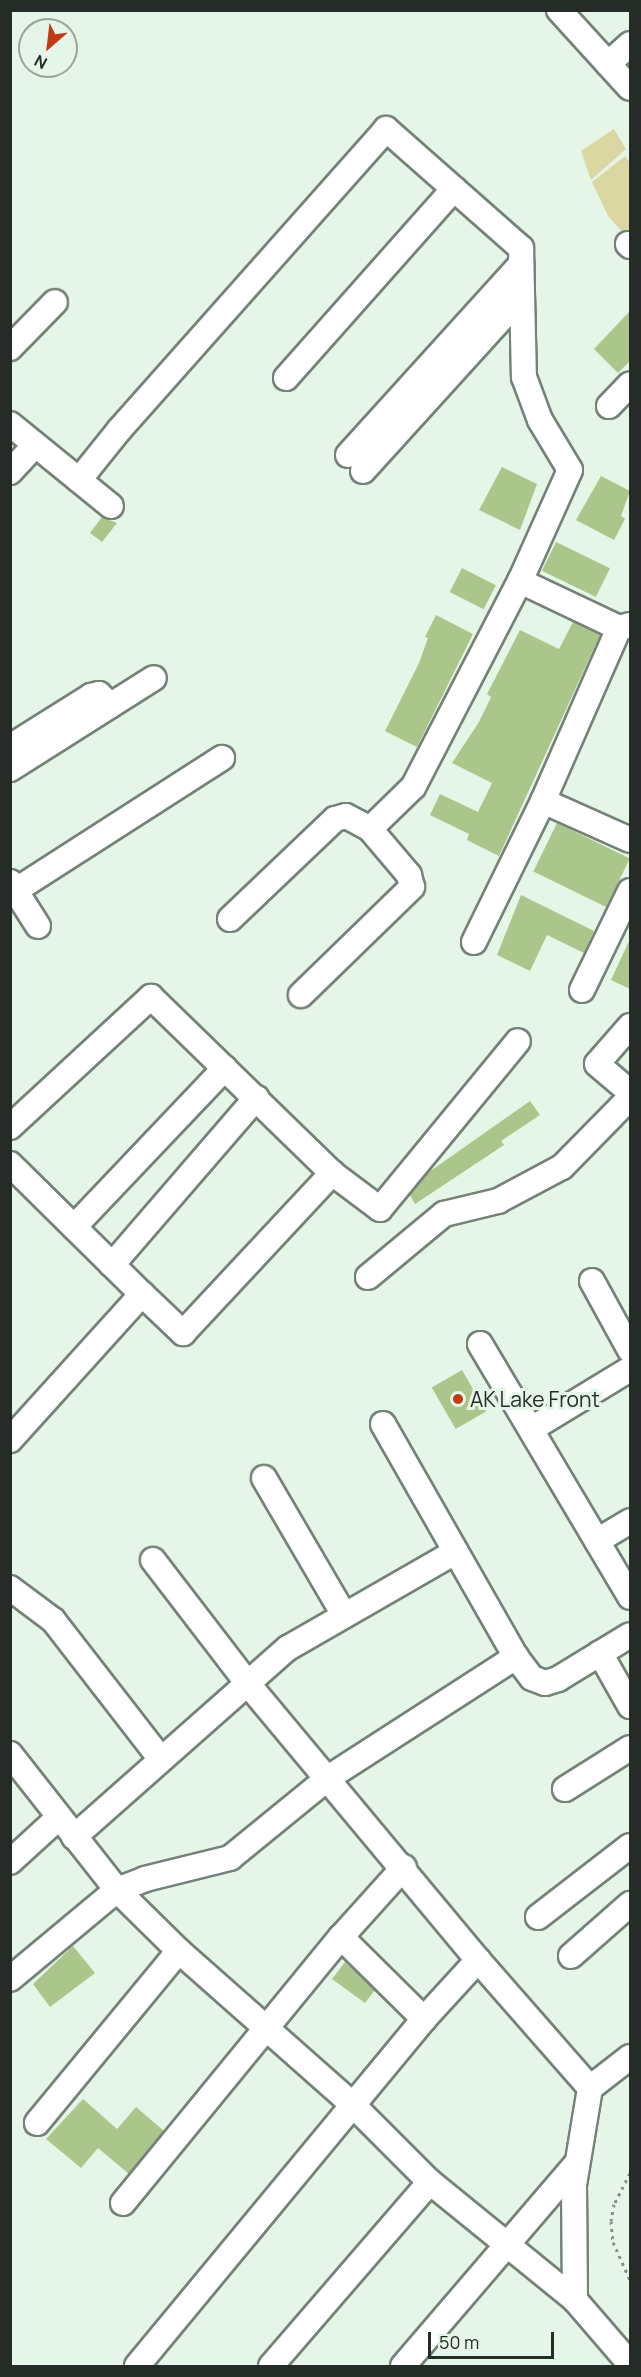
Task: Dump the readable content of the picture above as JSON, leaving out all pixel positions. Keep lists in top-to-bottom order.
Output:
{
  "places": ["AK Lake Front"],
  "scale_bar": "50 m",
  "north": "bottom left"
}
